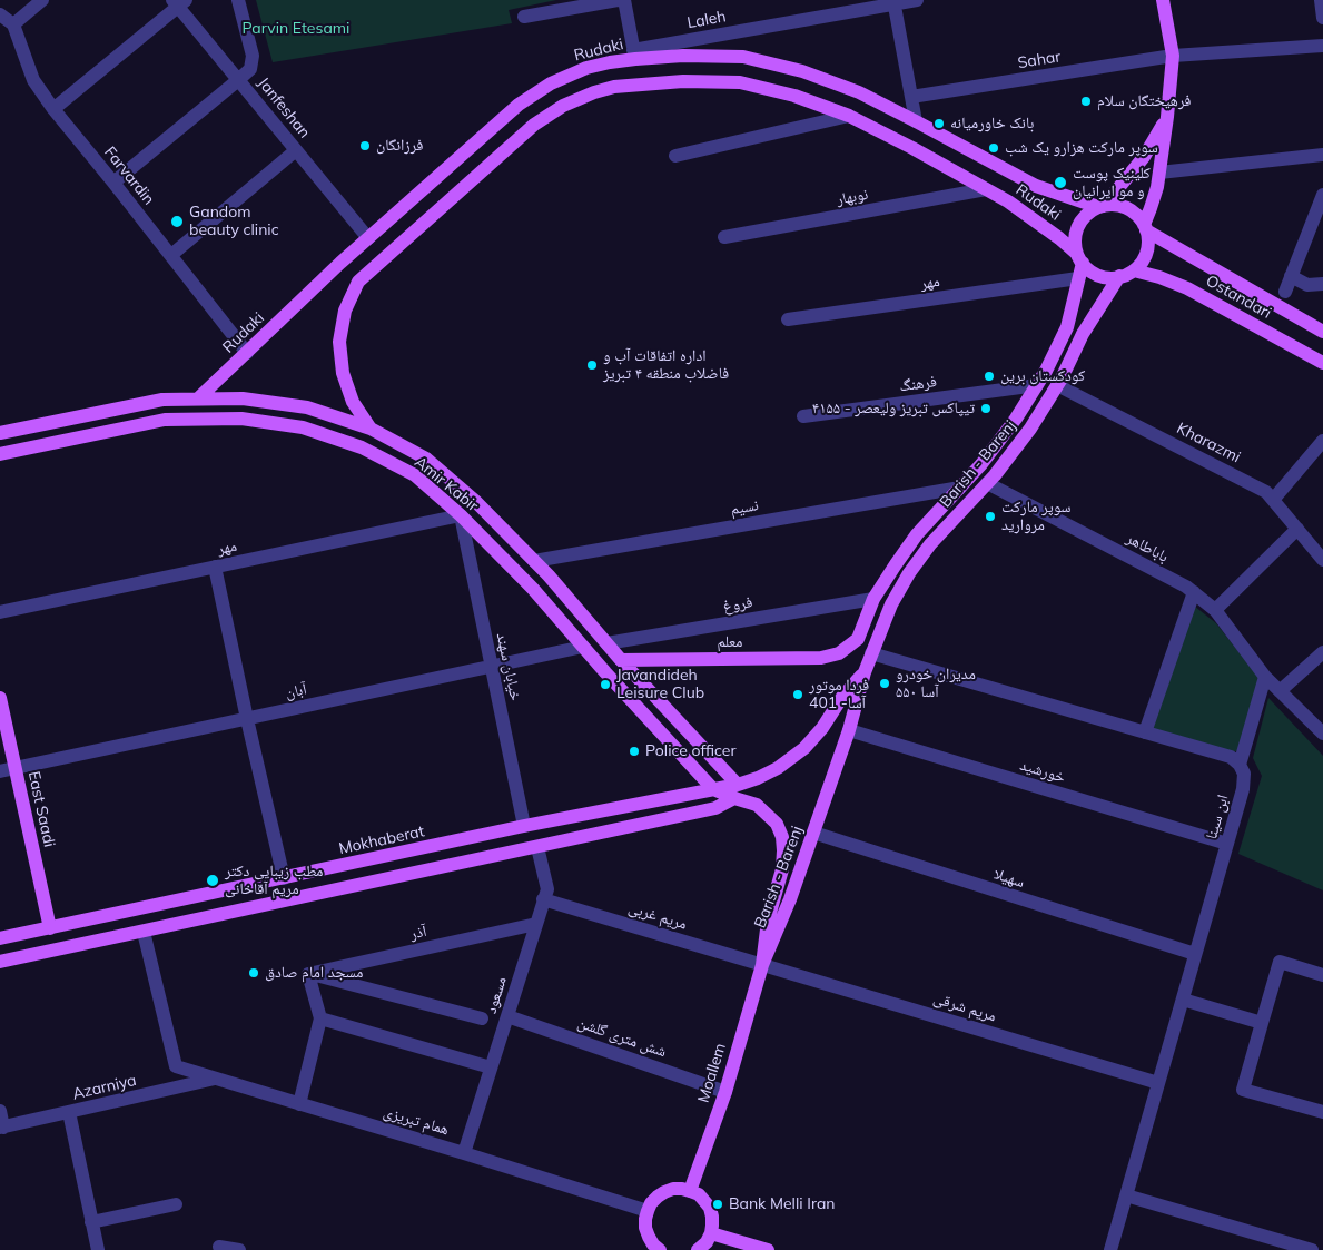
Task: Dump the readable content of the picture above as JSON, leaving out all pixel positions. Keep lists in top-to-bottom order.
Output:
{
  "streets": {
    "main road": [
      "Rudaki",
      "Ostandari",
      "Barish - Barenj",
      "Amir Kabir",
      "معلم",
      "East Saadi",
      "Mokhaberat",
      "Moallem"
    ],
    "street": [
      "Laleh",
      "Sahar",
      "Janfeshan",
      "Farvardin",
      "نوبهار",
      "مهر",
      "فرهنگ",
      "Kharazmi",
      "نسیم",
      "باباطاهر",
      "فروغ",
      "خیابان سهند",
      "آبان",
      "خورشید",
      "ابن سینا",
      "سهیلا",
      "مریم غربی",
      "آذر",
      "مسعود",
      "مریم شرقی",
      "شش متری گلشن",
      "Azarniya",
      "همام تبریزی"
    ]
  },
  "crossings": [
    ["Laleh", "Rudaki"],
    ["Rudaki", "Janfeshan"],
    ["Rudaki", "Farvardin"],
    ["Rudaki", "نوبهار"],
    ["Rudaki", "Ostandari"],
    ["Rudaki", "Barish - Barenj"],
    ["Rudaki", "Amir Kabir"],
    ["مهر", "Barish - Barenj"],
    ["مهر", "Amir Kabir"],
    ["مهر", "خیابان سهند"],
    ["Ostandari", "Barish - Barenj"],
    ["فرهنگ", "Barish - Barenj"],
    ["Kharazmi", "Barish - Barenj"],
    ["Barish - Barenj", "Amir Kabir"],
    ["Barish - Barenj", "نسیم"],
    ["Barish - Barenj", "باباطاهر"],
    ["Barish - Barenj", "فروغ"],
    ["Barish - Barenj", "معلم"],
    ["Barish - Barenj", "خورشید"],
    ["Barish - Barenj", "Mokhaberat"],
    ["Barish - Barenj", "سهیلا"],
    ["Barish - Barenj", "مریم غربی"],
    ["Barish - Barenj", "مریم شرقی"],
    ["Barish - Barenj", "Moallem"],
    ["Amir Kabir", "نسیم"],
    ["Amir Kabir", "فروغ"],
    ["Amir Kabir", "معلم"],
    ["Amir Kabir", "خیابان سهند"],
    ["Amir Kabir", "آبان"],
    ["Amir Kabir", "Mokhaberat"],
    ["فروغ", "معلم"],
    ["خیابان سهند", "آبان"],
    ["خیابان سهند", "Mokhaberat"],
    ["آبان", "East Saadi"],
    ["خورشید", "ابن سینا"],
    ["East Saadi", "Mokhaberat"],
    ["ابن سینا", "سهیلا"],
    ["ابن سینا", "مریم شرقی"],
    ["مریم غربی", "مسعود"],
    ["مریم غربی", "مریم شرقی"],
    ["مریم غربی", "Moallem"],
    ["آذر", "مسعود"],
    ["مسعود", "شش متری گلشن"],
    ["مسعود", "همام تبریزی"],
    ["مریم شرقی", "Moallem"],
    ["شش متری گلشن", "Moallem"],
    ["Azarniya", "همام تبریزی"]
  ],
  "parks": ["Parvin Etesami"],
  "places": [
    "فرهیختگان سلام",
    "بانک خاورمیانه",
    "فرزانگان",
    "سوپر مارکت هزارو یک شب",
    "کلینیک پوست و مو ایرانیان",
    "Gandom beauty clinic",
    "اداره اتفاقات آب و فاضلاب منطقه ۴ تبریز",
    "کودکستان برین",
    "تیپاکس تبریز ولیعصر - ۴۱۵۵",
    "سوپر مارکت مروارید",
    "مدیران خودرو ۵۵۰ آسا",
    "Javandideh Leisure Club",
    "فردا موتور 401 -آسا",
    "Police officer",
    "مطب زیبایی دکتر مریم آقاخانی",
    "مسجد امام صادق",
    "Bank Melli Iran"
  ]
}
